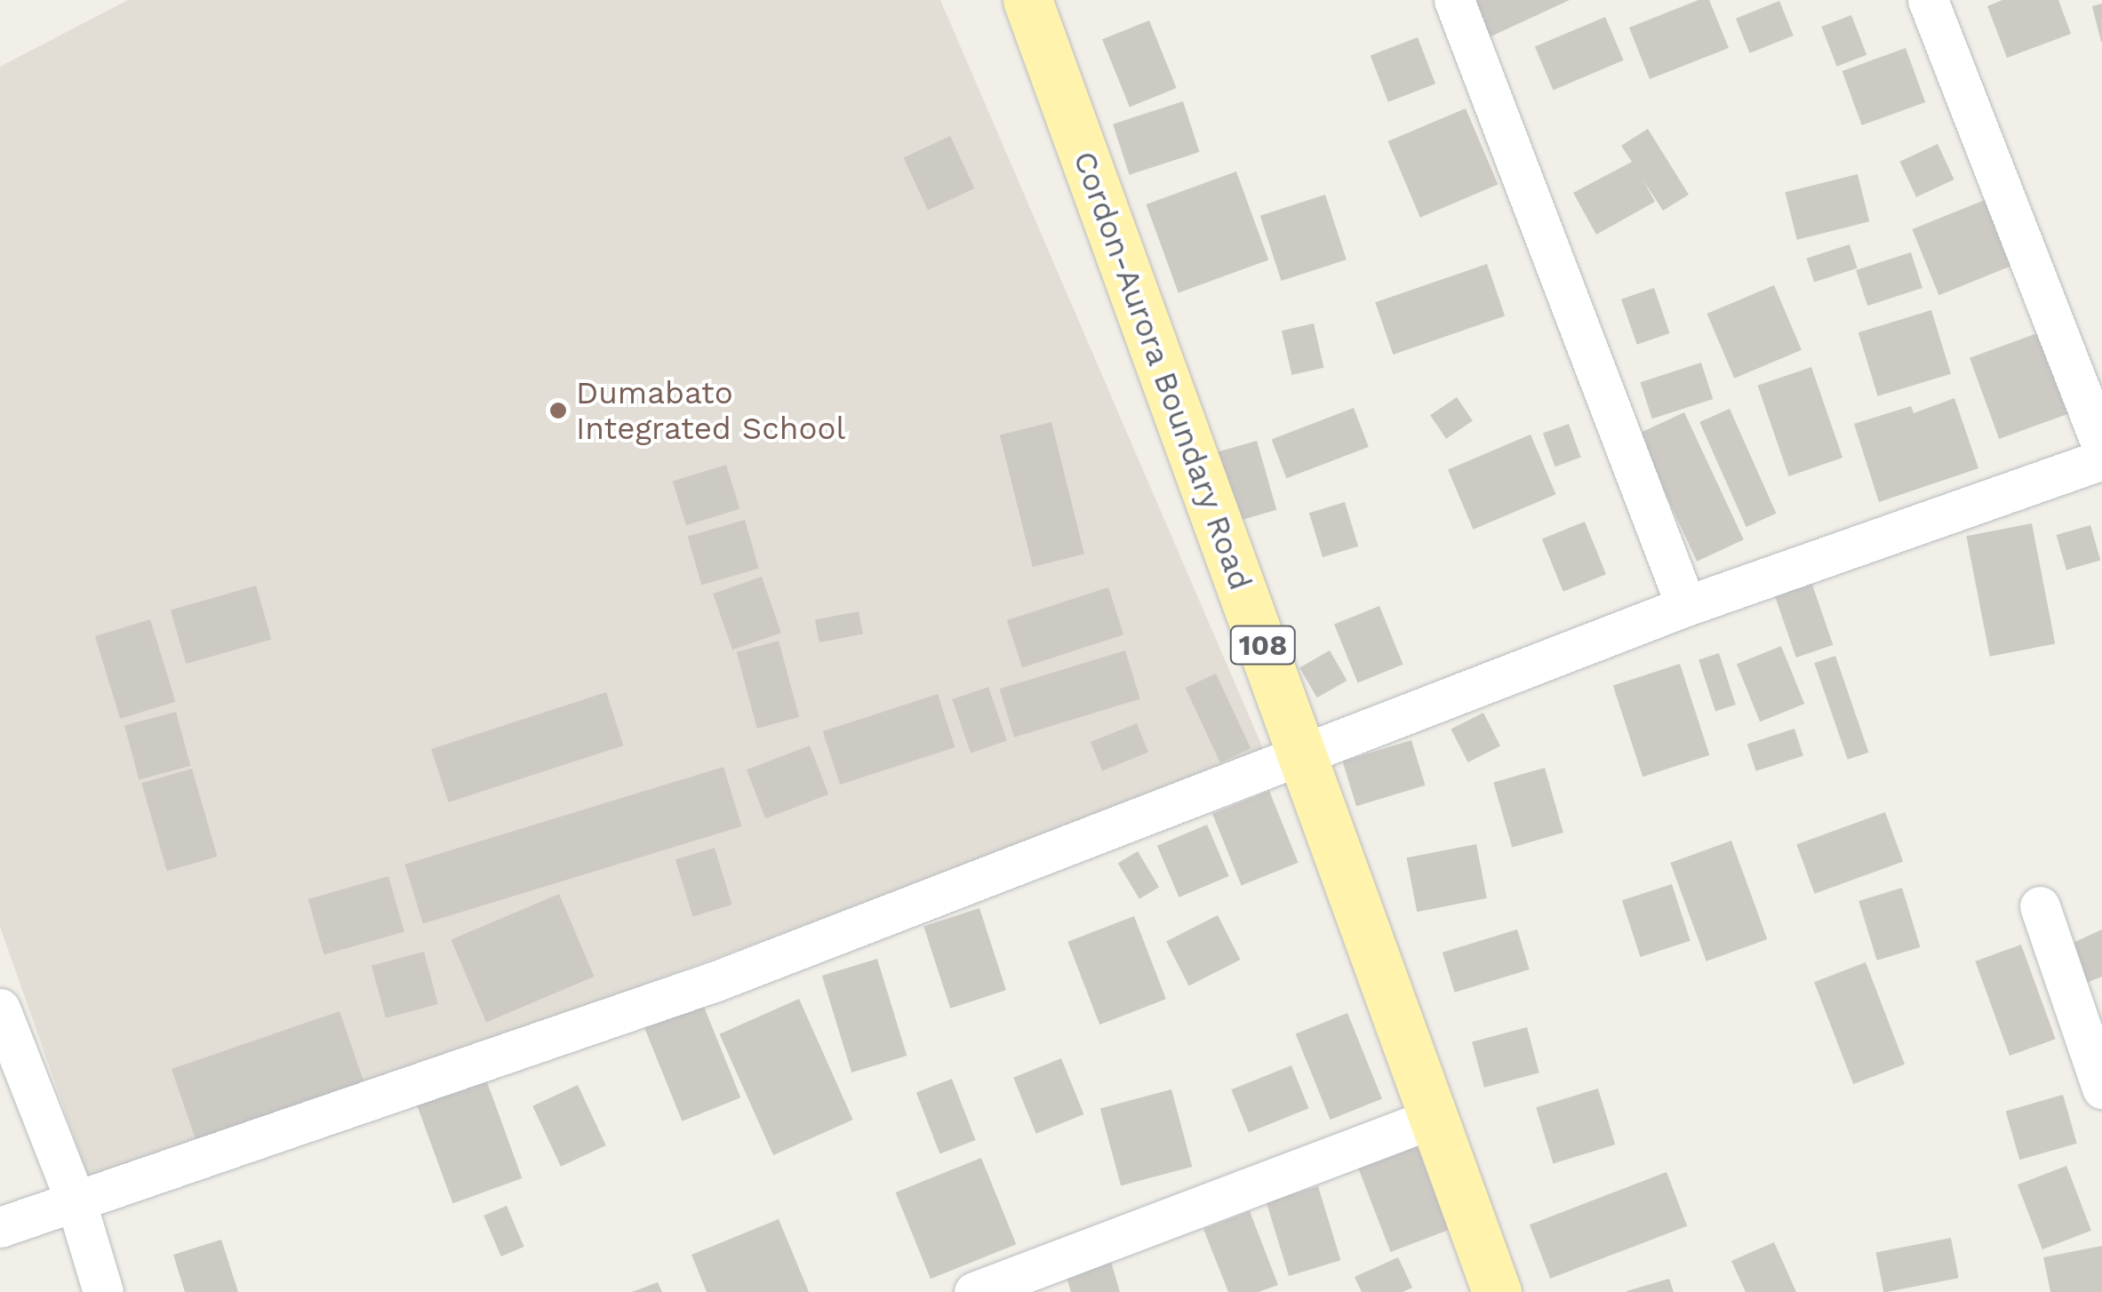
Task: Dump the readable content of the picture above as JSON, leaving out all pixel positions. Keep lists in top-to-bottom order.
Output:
{
  "streets": {
    "main road": ["Cordon-Aurora Boundary Road", "108"]
  },
  "places": ["Dumabato Integrated School"]
}
